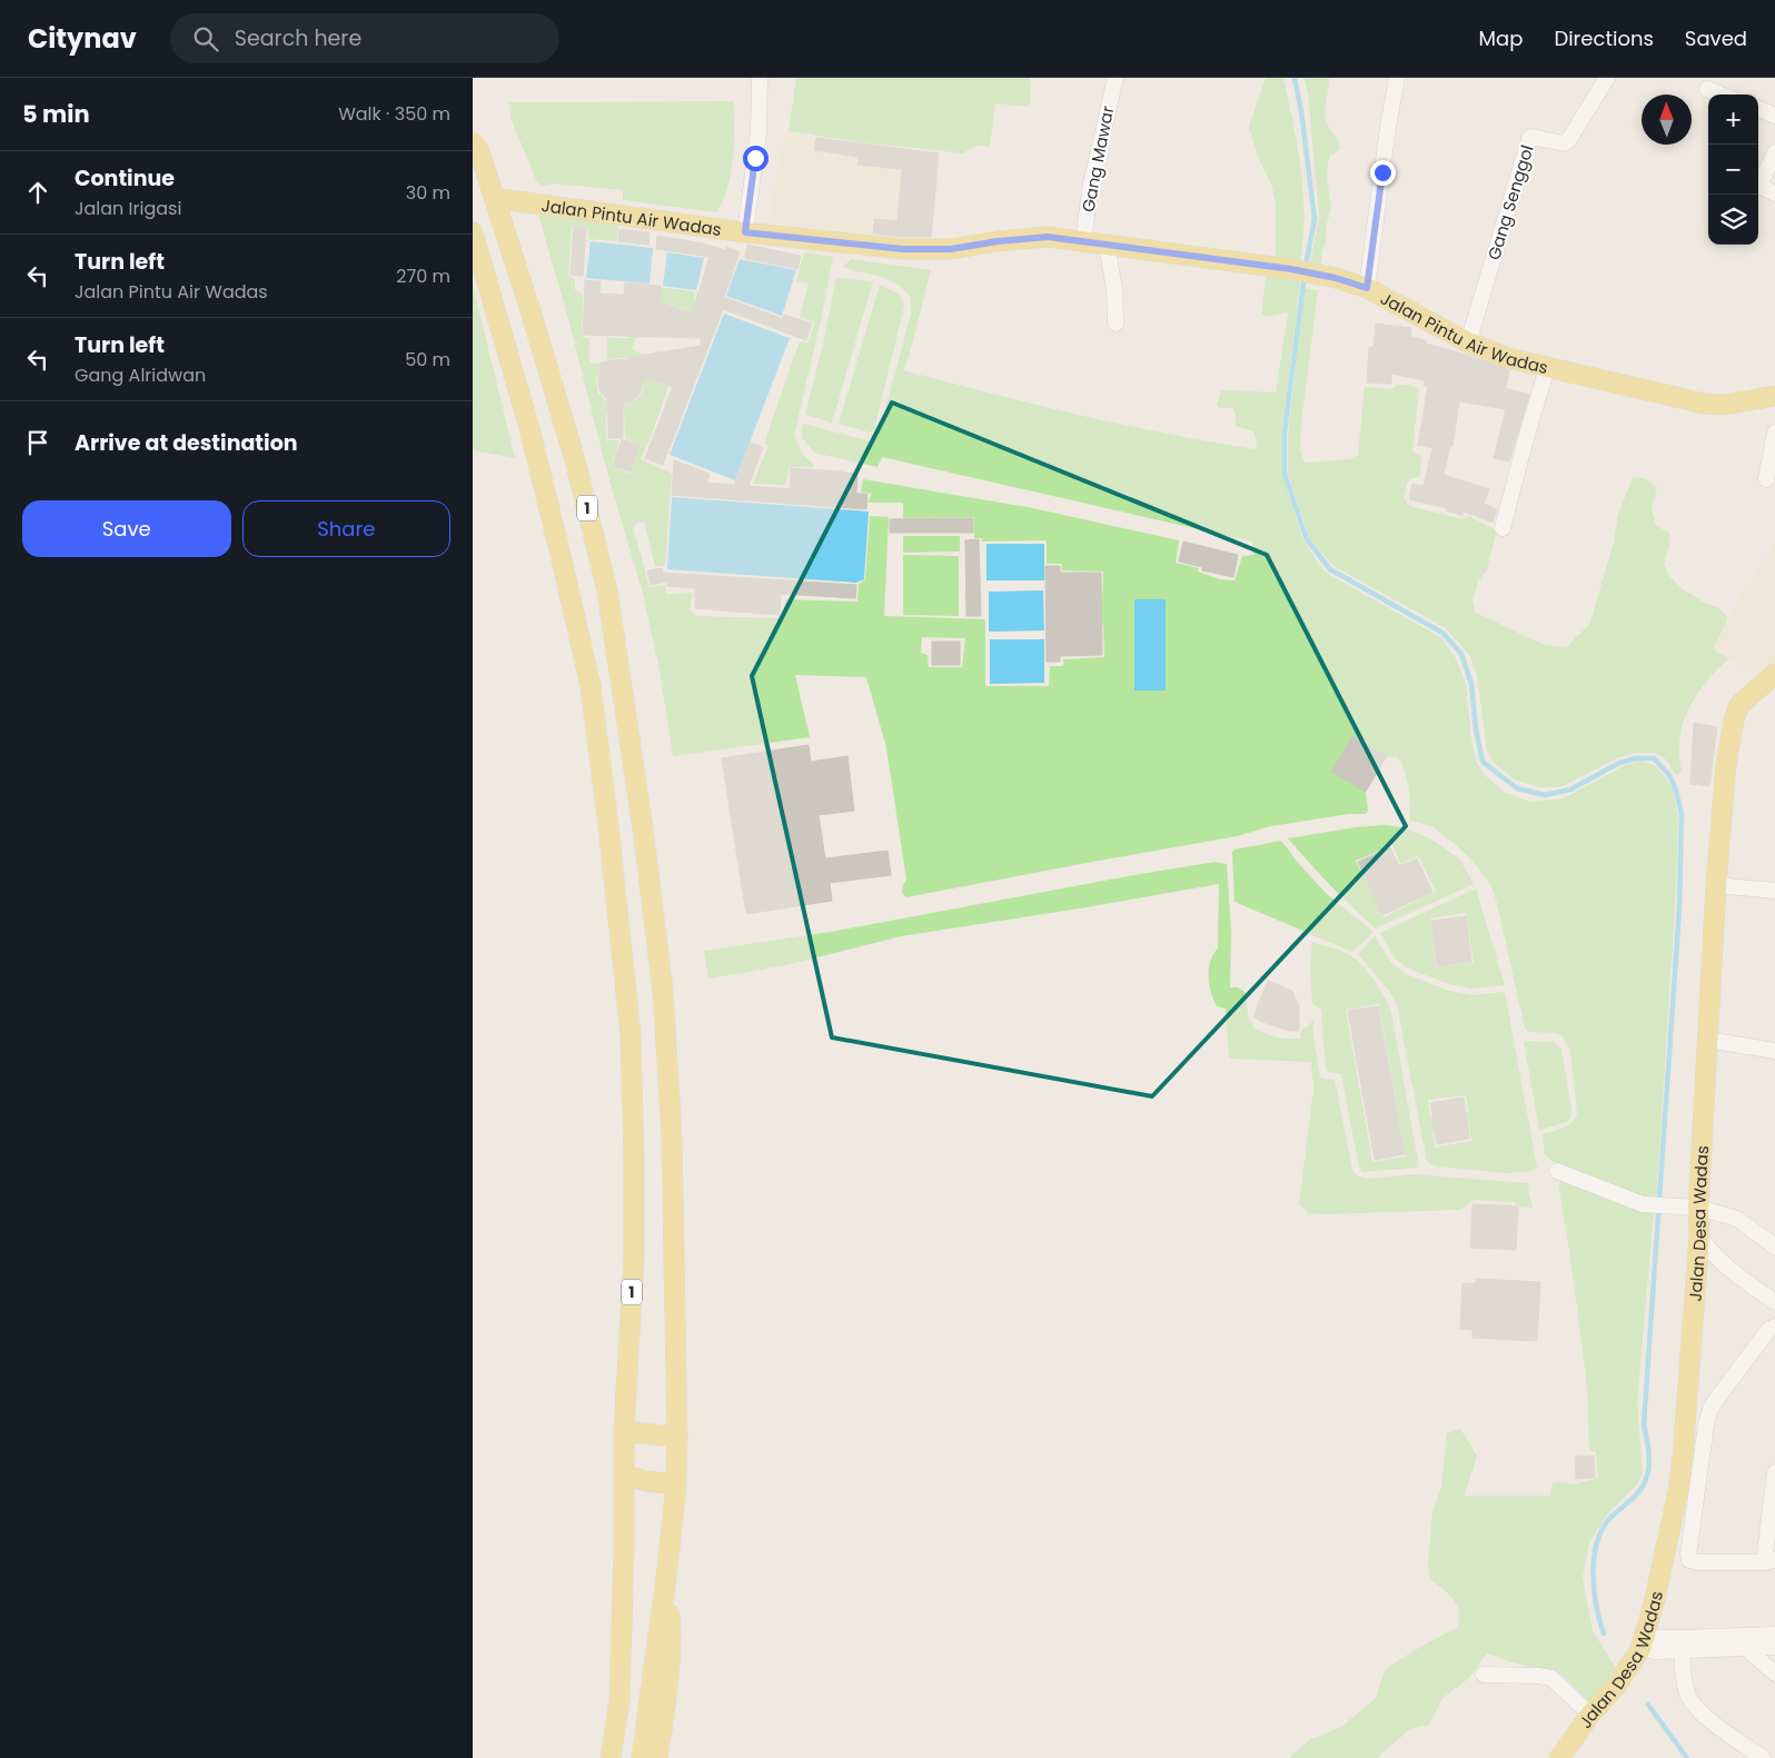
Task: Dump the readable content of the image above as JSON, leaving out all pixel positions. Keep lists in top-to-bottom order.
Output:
{
  "streets": {
    "main road": ["Jalan Pintu Air Wadas", "1", "Jalan Desa Wadas"],
    "street": ["Gang Mawar", "Gang Senggol"]
  },
  "crossings": [
    ["Gang Mawar", "Jalan Pintu Air Wadas"],
    ["Gang Senggol", "Jalan Pintu Air Wadas"],
    ["Jalan Pintu Air Wadas", "1"]
  ],
  "north": "top",
  "page": {
    "header": "Citynav",
    "search": "Search here",
    "nav": ["Map", "Directions", "Saved"],
    "heading": ["5 min", "Walk · 350 m"],
    "map_buttons": ["+", "−"],
    "list": [
      ["Continue", "Jalan Irigasi", "30 m"],
      ["Turn left", "Jalan Pintu Air Wadas", "270 m"],
      ["Turn left", "Gang Alridwan", "50 m"],
      "Arrive at destination"
    ],
    "buttons": ["Save", "Share"]
  }
}
